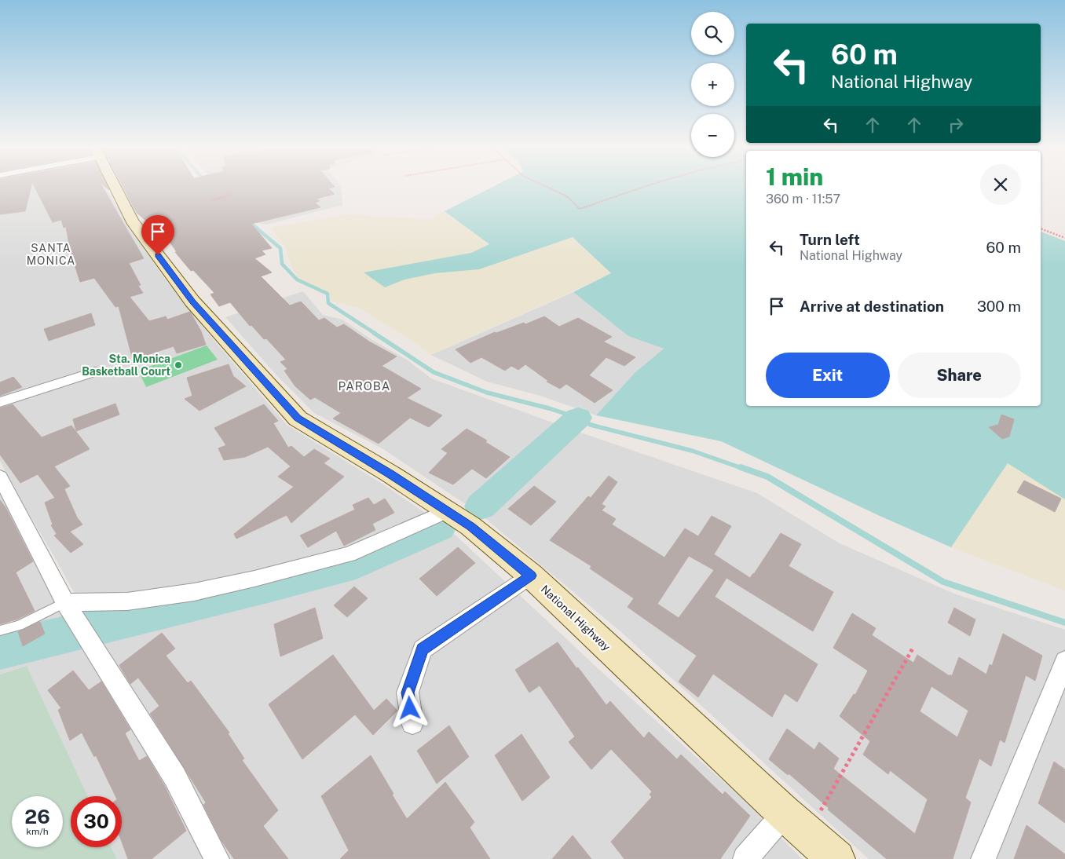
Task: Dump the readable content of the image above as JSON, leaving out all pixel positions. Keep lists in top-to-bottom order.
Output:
{
  "streets": {
    "main road": ["National Highway"]
  },
  "districts": ["SANTA MONICA", "PAROBA"],
  "places": ["Sta. Monica Basketball Court"],
  "page": {
    "map_buttons": ["+", "−"],
    "turn": ["60 m", "National Highway"],
    "heading": ["1 min", "360 m · 11:57"],
    "list": [
      {
        "name": "Turn left",
        "note": "National Highway",
        "value": "60 m"
      },
      {
        "name": "Arrive at destination",
        "value": "300 m"
      }
    ],
    "buttons": ["Exit", "Share"],
    "speed": "26 km/h",
    "limit": "30"
  }
}
